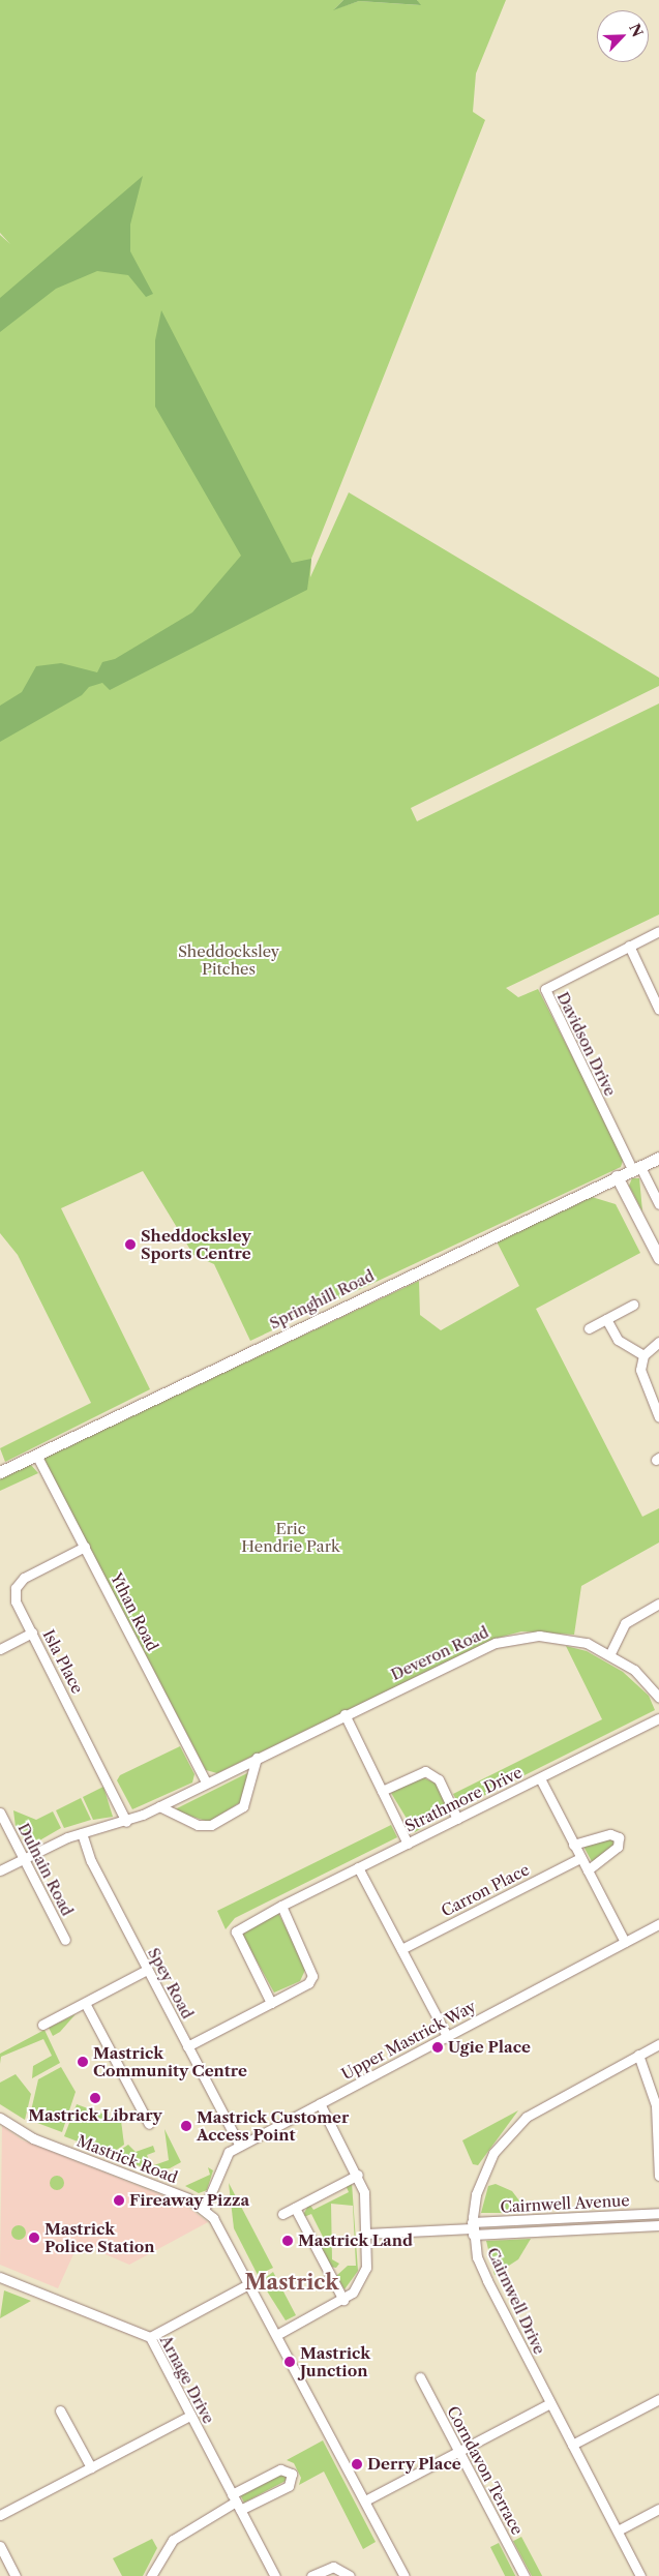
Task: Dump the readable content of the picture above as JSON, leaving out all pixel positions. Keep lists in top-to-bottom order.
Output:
{
  "streets": {
    "street": [
      "Davidson Drive",
      "Springhill Road",
      "Ythan Road",
      "Deveron Road",
      "Isla Place",
      "Strathmore Drive",
      "Dulnain Road",
      "Carron Place",
      "Spey Road",
      "Upper Mastrick Way",
      "Mastrick Road",
      "Cairnwell Avenue",
      "Cairnwell Drive",
      "Arnage Drive",
      "Corndavon Terrace"
    ]
  },
  "crossings": [
    ["Davidson Drive", "Springhill Road"],
    ["Springhill Road", "Ythan Road"],
    ["Ythan Road", "Deveron Road"],
    ["Ythan Road", "Isla Place"],
    ["Deveron Road", "Isla Place"],
    ["Deveron Road", "Dulnain Road"],
    ["Deveron Road", "Spey Road"],
    ["Spey Road", "Upper Mastrick Way"],
    ["Upper Mastrick Way", "Mastrick Road"],
    ["Cairnwell Avenue", "Cairnwell Drive"]
  ],
  "districts": ["Mastrick"],
  "parks": ["Sheddocksley Pitches", "Eric Hendrie Park"],
  "places": [
    "Sheddocksley Sports Centre",
    "Ugie Place",
    "Mastrick Community Centre",
    "Mastrick Library",
    "Mastrick Customer Access Point",
    "Fireaway Pizza",
    "Mastrick Police Station",
    "Mastrick Land",
    "Mastrick Junction",
    "Derry Place"
  ],
  "north": "top right"
}
